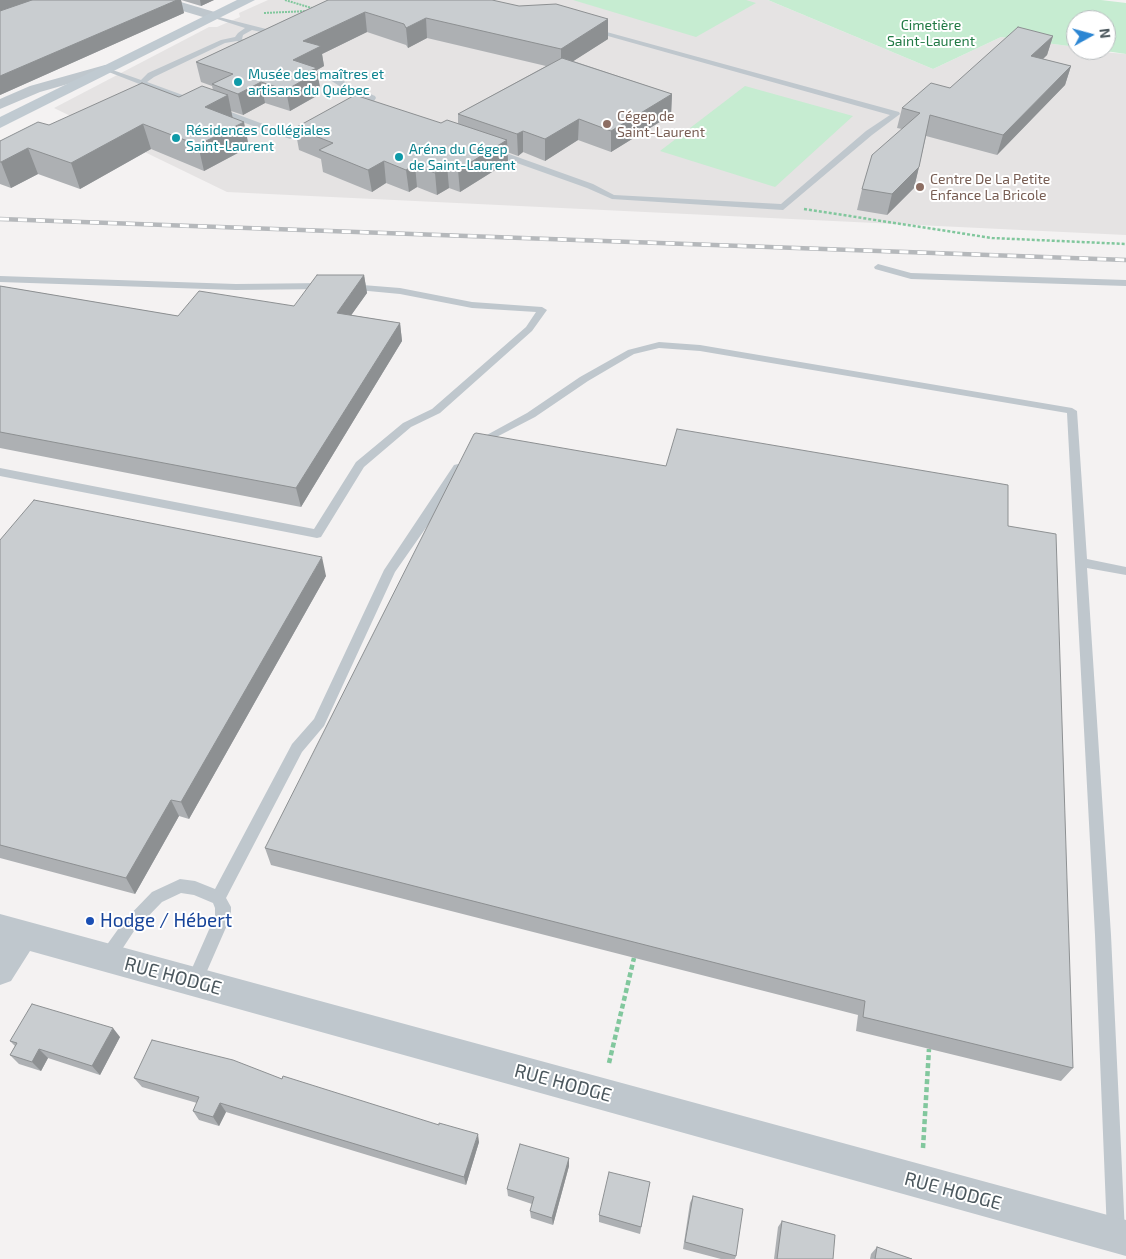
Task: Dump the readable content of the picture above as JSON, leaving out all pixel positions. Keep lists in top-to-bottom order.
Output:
{
  "streets": {
    "street": ["RUE HODGE"]
  },
  "parks": ["Cimetière Saint-Laurent"],
  "places": [
    "Musée des maîtres et artisans du Québec",
    "Cégep de Saint-Laurent",
    "Résidences Collégiales Saint-Laurent",
    "Aréna du Cégep de Saint-Laurent",
    "Centre De La Petite Enfance La Bricole",
    "Hodge / Hébert"
  ],
  "north": "right"
}
